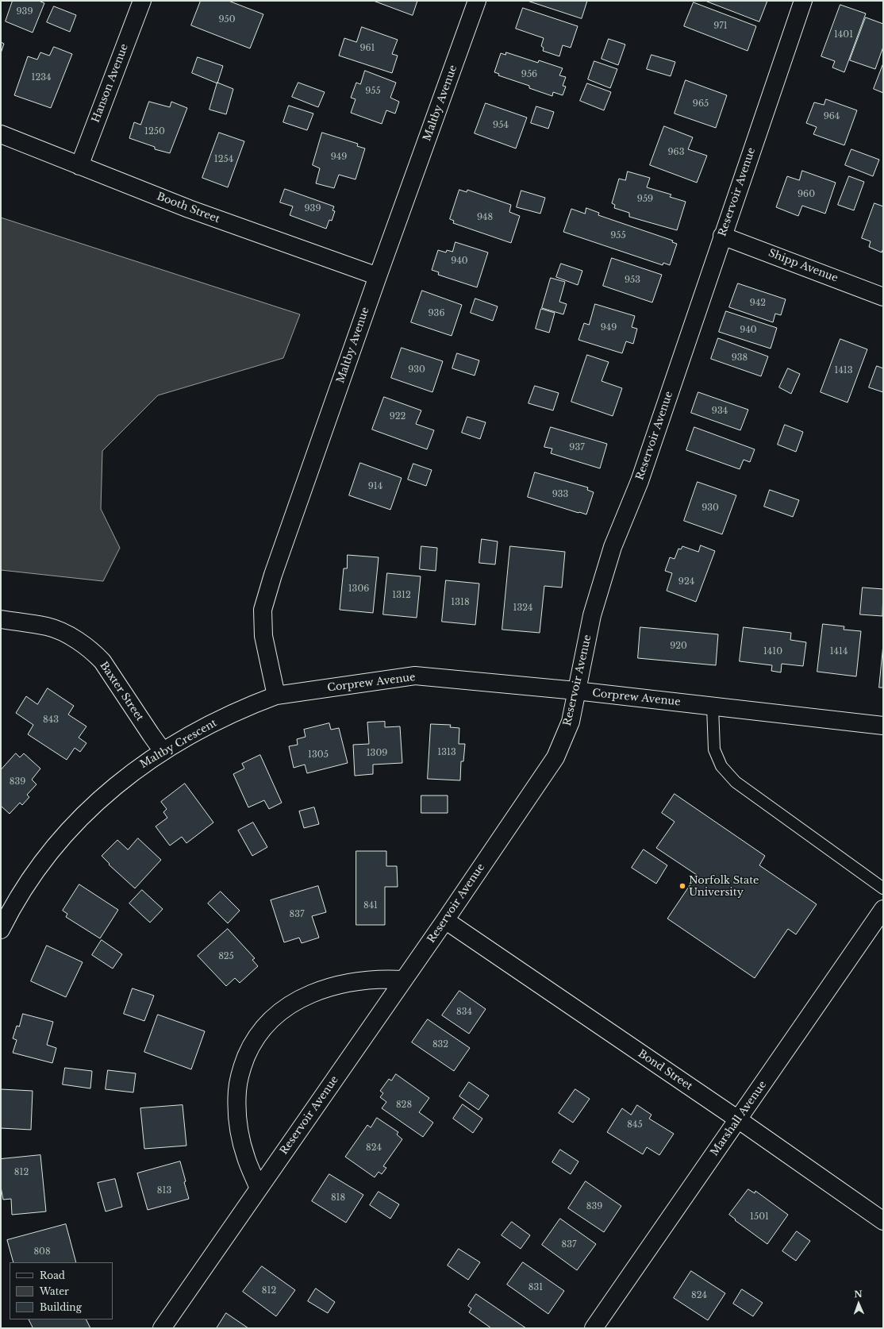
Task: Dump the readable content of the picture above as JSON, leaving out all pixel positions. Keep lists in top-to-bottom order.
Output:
{
  "streets": {
    "street": [
      "Hanson Avenue",
      "Maltby Avenue",
      "Reservoir Avenue",
      "Booth Street",
      "Shipp Avenue",
      "Corprew Avenue",
      "Baxter Street",
      "Maltby Crescent",
      "Bond Street",
      "Marshall Avenue"
    ]
  },
  "crossings": [
    ["Hanson Avenue", "Booth Street"],
    ["Maltby Avenue", "Booth Street"],
    ["Maltby Avenue", "Corprew Avenue"],
    ["Maltby Avenue", "Maltby Crescent"],
    ["Reservoir Avenue", "Shipp Avenue"],
    ["Reservoir Avenue", "Corprew Avenue"],
    ["Reservoir Avenue", "Bond Street"],
    ["Corprew Avenue", "Maltby Crescent"],
    ["Baxter Street", "Maltby Crescent"],
    ["Bond Street", "Marshall Avenue"]
  ],
  "places": ["Norfolk State University"],
  "house_numbers": [
    "939",
    "950",
    "971",
    "1401",
    "961",
    "956",
    "1234",
    "955",
    "965",
    "964",
    "954",
    "1250",
    "963",
    "949",
    "1254",
    "960",
    "959",
    "939",
    "948",
    "955",
    "940",
    "953",
    "942",
    "936",
    "949",
    "940",
    "938",
    "930",
    "1413",
    "934",
    "922",
    "937",
    "914",
    "933",
    "930",
    "924",
    "1306",
    "1312",
    "1318",
    "1324",
    "920",
    "1410",
    "1414",
    "843",
    "1313",
    "1309",
    "1305",
    "839",
    "841",
    "837",
    "825",
    "834",
    "832",
    "828",
    "845",
    "824",
    "812",
    "813",
    "818",
    "839",
    "1501",
    "837",
    "808",
    "831",
    "812",
    "824"
  ],
  "legend": ["Road", "Water", "Building"],
  "north": "top"
}
